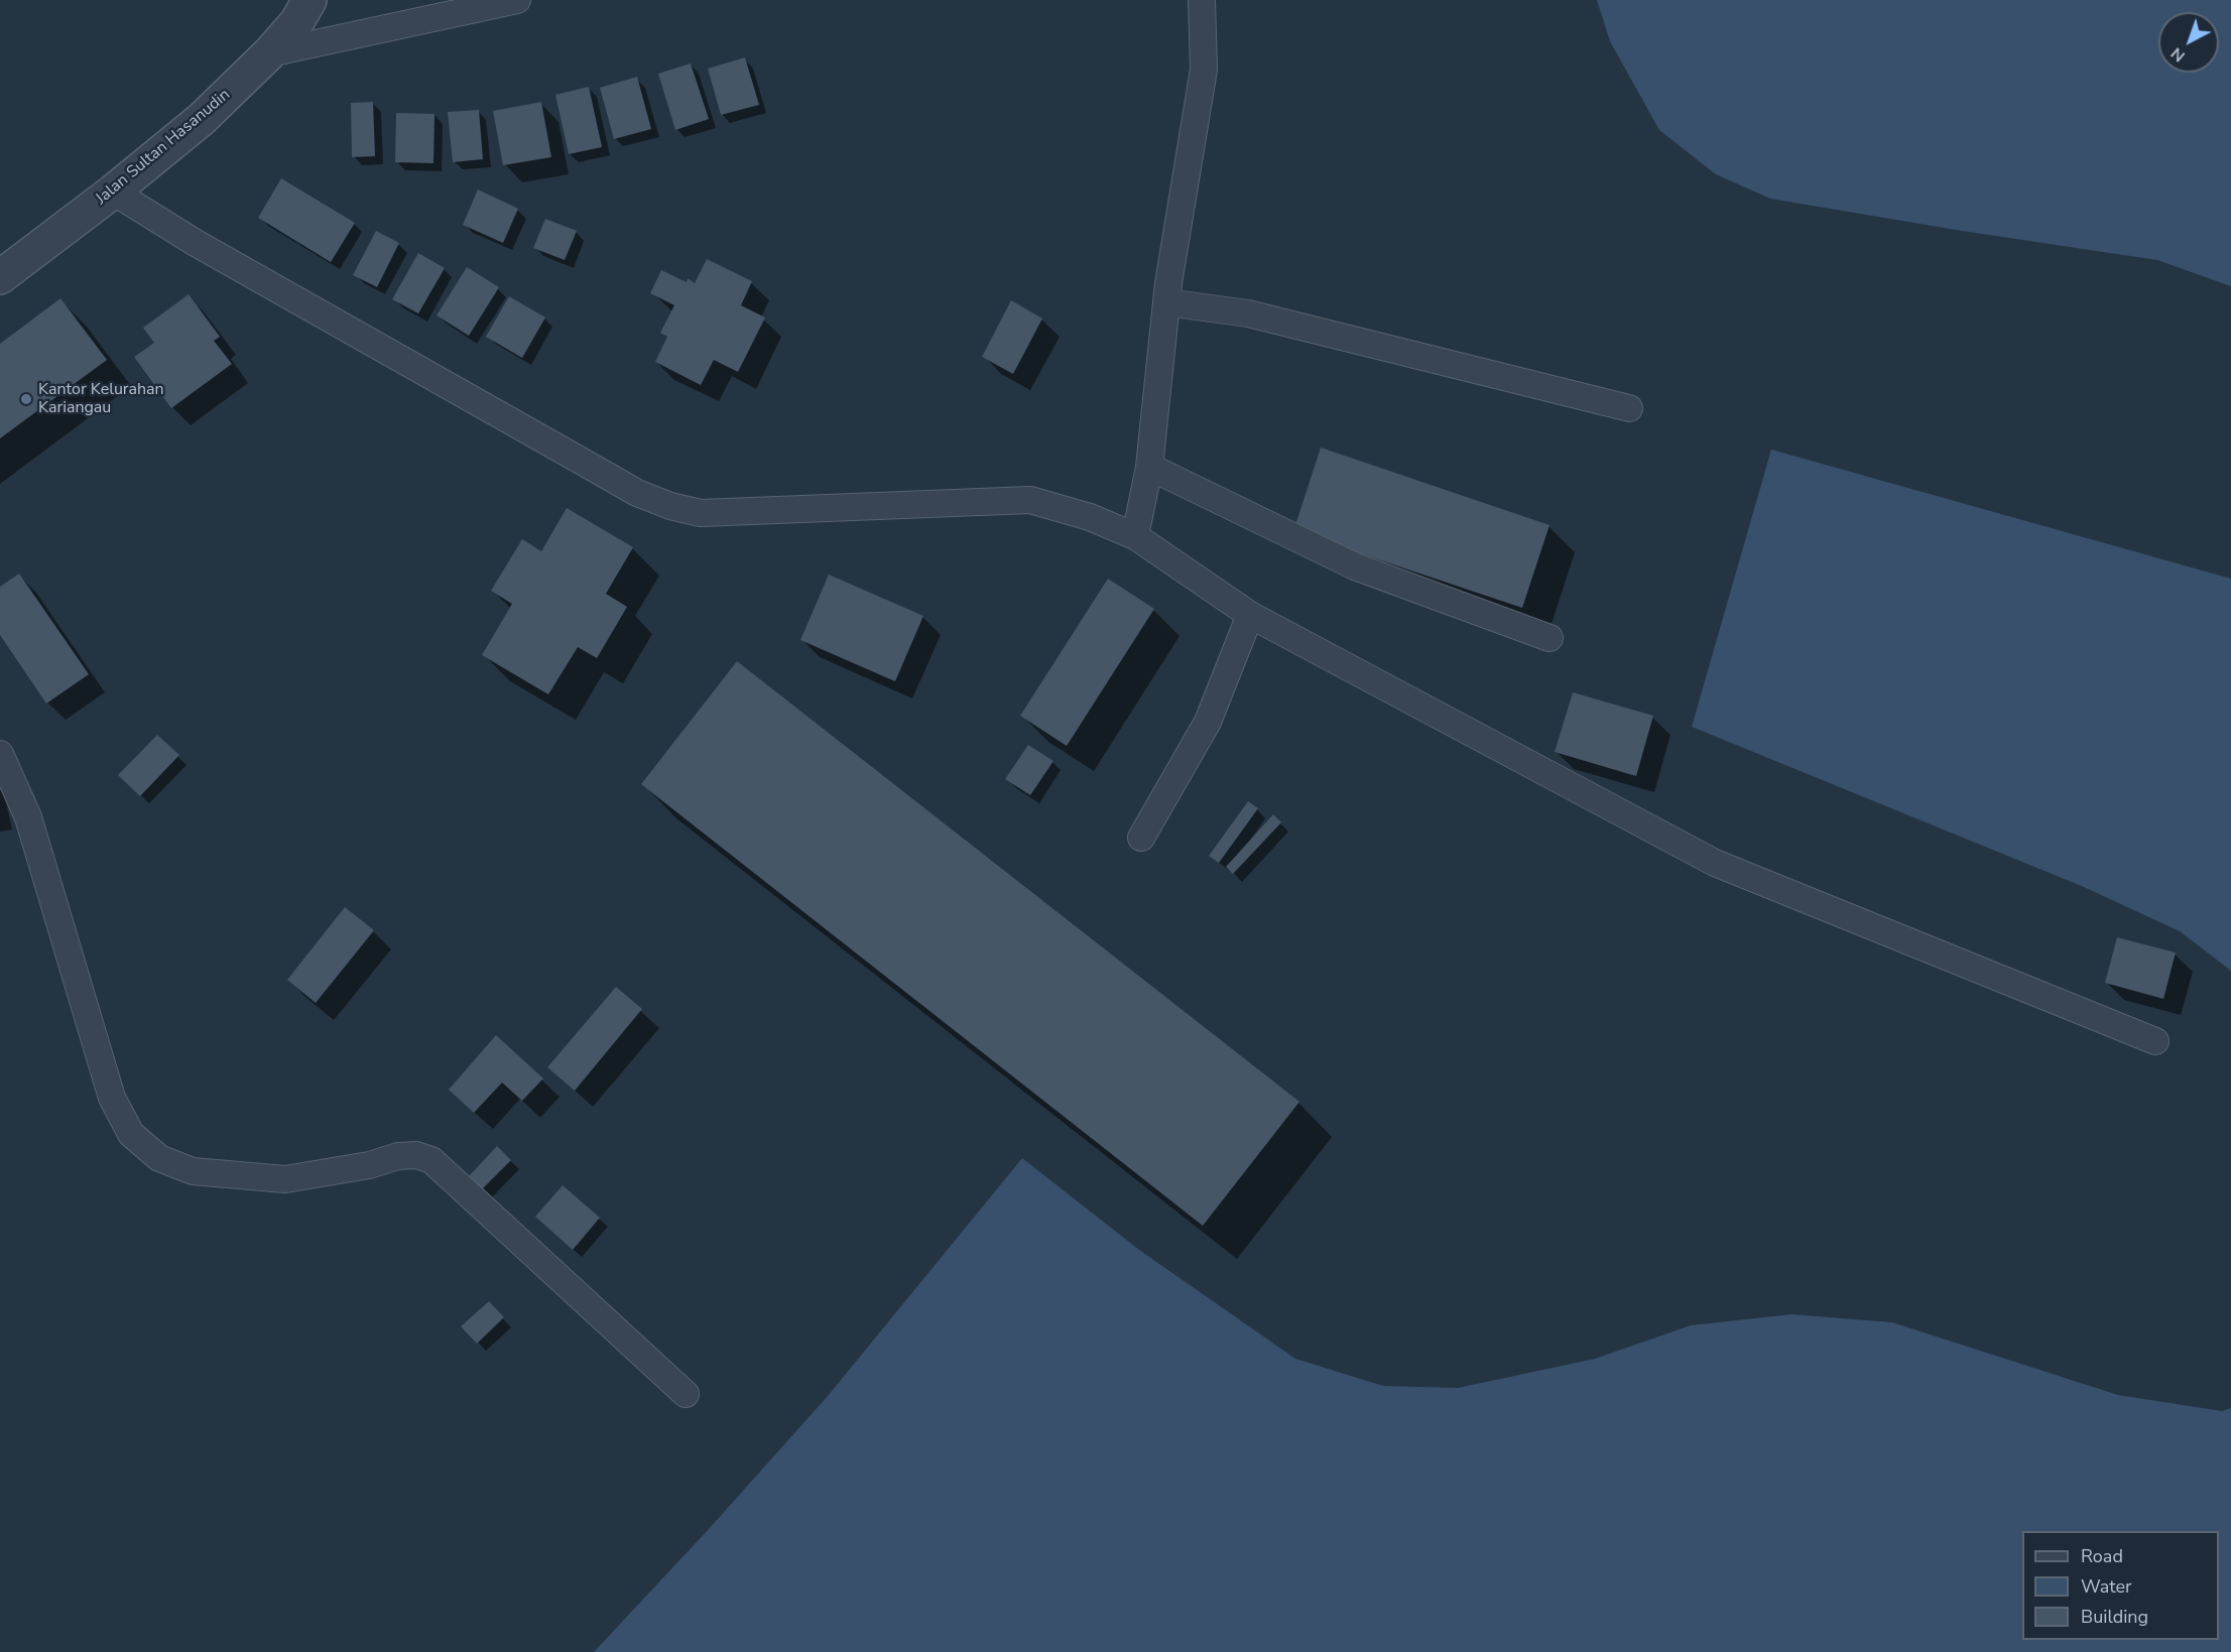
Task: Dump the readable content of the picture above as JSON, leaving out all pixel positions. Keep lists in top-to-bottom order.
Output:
{
  "streets": {
    "street": ["Jalan Sultan Hasanudin"]
  },
  "places": ["Kantor Kelurahan Kariangau"],
  "legend": ["Road", "Water", "Building"],
  "north": "bottom left"
}
